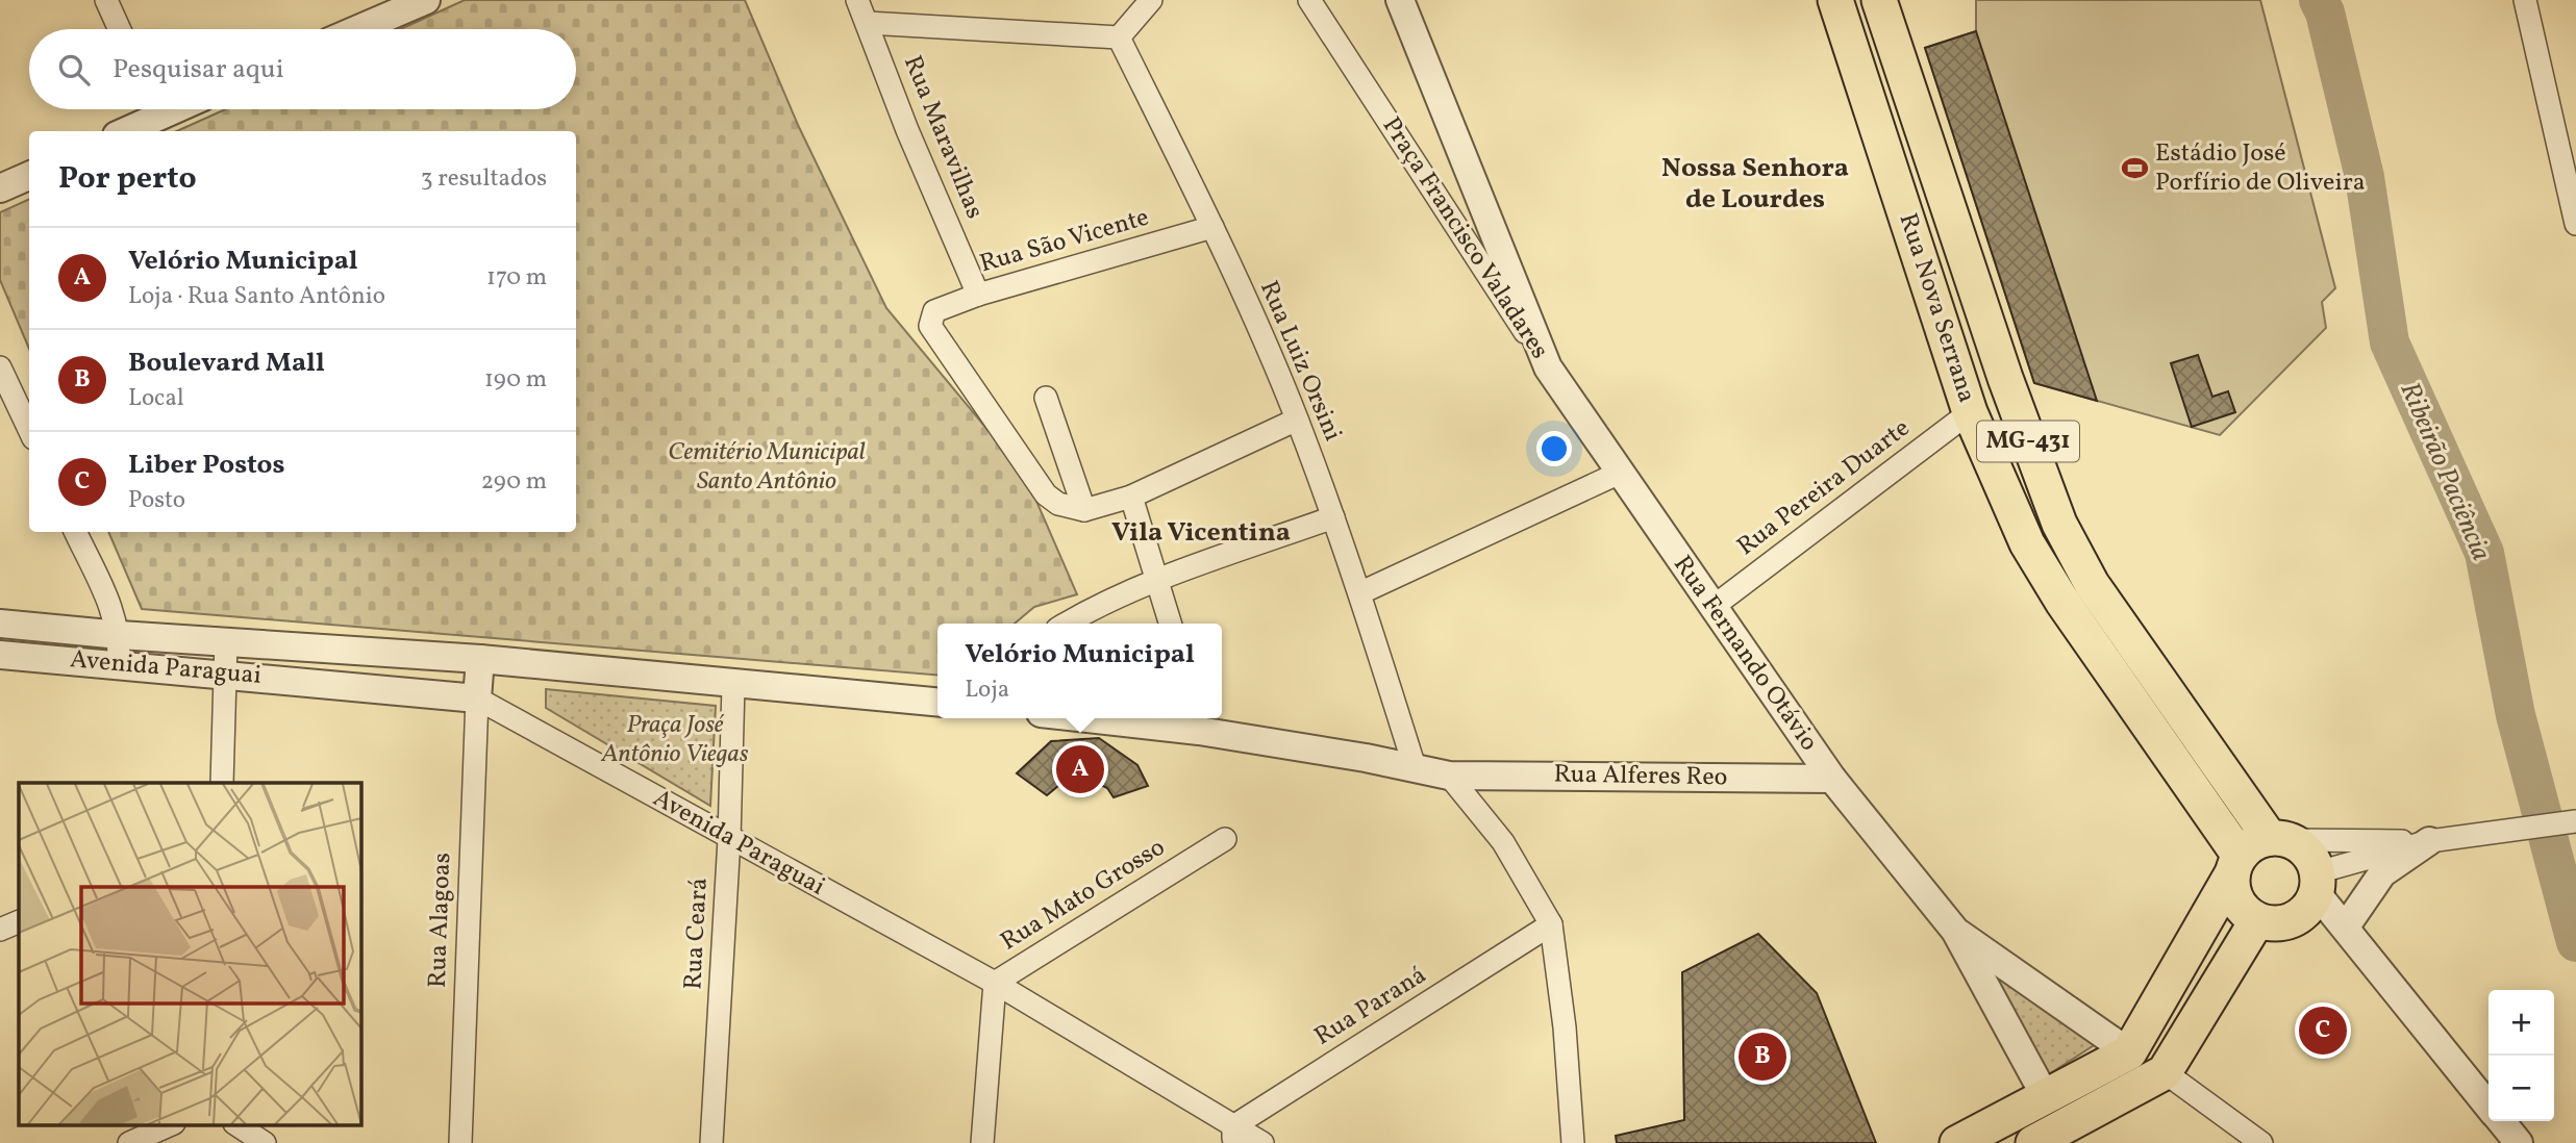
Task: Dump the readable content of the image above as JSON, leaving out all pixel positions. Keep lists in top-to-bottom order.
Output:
{
  "streets": {
    "main road": ["Rua Nova Serrana", "MG-431"],
    "street": [
      "Rua Maravilhas",
      "Praça Francisco Valadares",
      "Rua São Vicente",
      "Rua Luiz Orsini",
      "Rua Pereira Duarte",
      "Rua Fernando Otávio",
      "Avenida Paraguai",
      "Rua Alferes Reo",
      "Rua Mato Grosso",
      "Rua Alagoas",
      "Rua Ceará",
      "Rua Paraná"
    ]
  },
  "crossings": [
    ["Rua Maravilhas", "Rua São Vicente"],
    ["Praça Francisco Valadares", "Rua Fernando Otávio"],
    ["Rua São Vicente", "Rua Luiz Orsini"],
    ["Rua Nova Serrana", "Rua Pereira Duarte"],
    ["Rua Luiz Orsini", "Rua Alferes Reo"],
    ["Rua Pereira Duarte", "Rua Fernando Otávio"],
    ["Rua Fernando Otávio", "Rua Alferes Reo"],
    ["Avenida Paraguai", "Rua Mato Grosso"],
    ["Avenida Paraguai", "Rua Alagoas"],
    ["Avenida Paraguai", "Rua Ceará"],
    ["Avenida Paraguai", "Rua Paraná"]
  ],
  "districts": ["Nossa Senhora de Lourdes", "Vila Vicentina"],
  "water": ["Ribeirão Paciência"],
  "parks": ["Cemitério Municipal Santo Antônio", "Praça José Antônio Viegas"],
  "places": {
    "sports": ["Estádio José Porfírio de Oliveira"]
  },
  "page": {
    "search": "Pesquisar aqui",
    "heading": ["Por perto", "3 resultados"],
    "list": [
      {
        "mark": "A",
        "name": "Velório Municipal",
        "note": "Loja · Rua Santo Antônio",
        "value": "170 m"
      },
      {
        "mark": "B",
        "name": "Boulevard Mall",
        "note": "Local",
        "value": "190 m"
      },
      {
        "mark": "C",
        "name": "Liber Postos",
        "note": "Posto",
        "value": "290 m"
      }
    ],
    "popup": ["Velório Municipal", "Loja"],
    "pins": ["A", "C", "B"],
    "map_buttons": ["+", "−"]
  }
}
